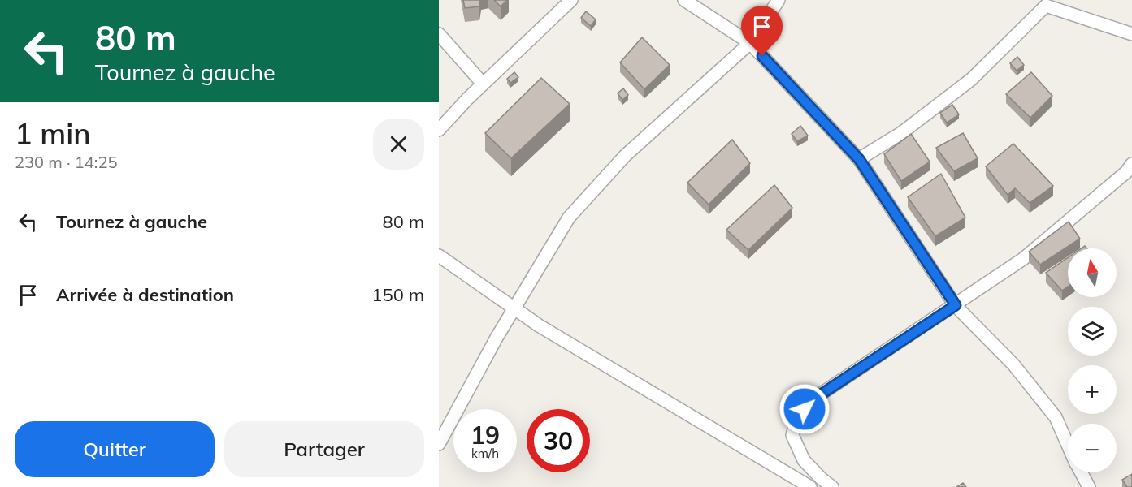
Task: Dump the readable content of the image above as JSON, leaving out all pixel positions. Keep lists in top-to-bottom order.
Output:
{
  "north": "top",
  "page": {
    "turn": ["80 m", "Tournez à gauche"],
    "heading": ["1 min", "230 m · 14:25"],
    "list": [
      {
        "name": "Tournez à gauche",
        "value": "80 m"
      },
      {
        "name": "Arrivée à destination",
        "value": "150 m"
      }
    ],
    "map_buttons": ["+", "−"],
    "speed": "19 km/h",
    "limit": "30",
    "buttons": ["Quitter", "Partager"]
  }
}
